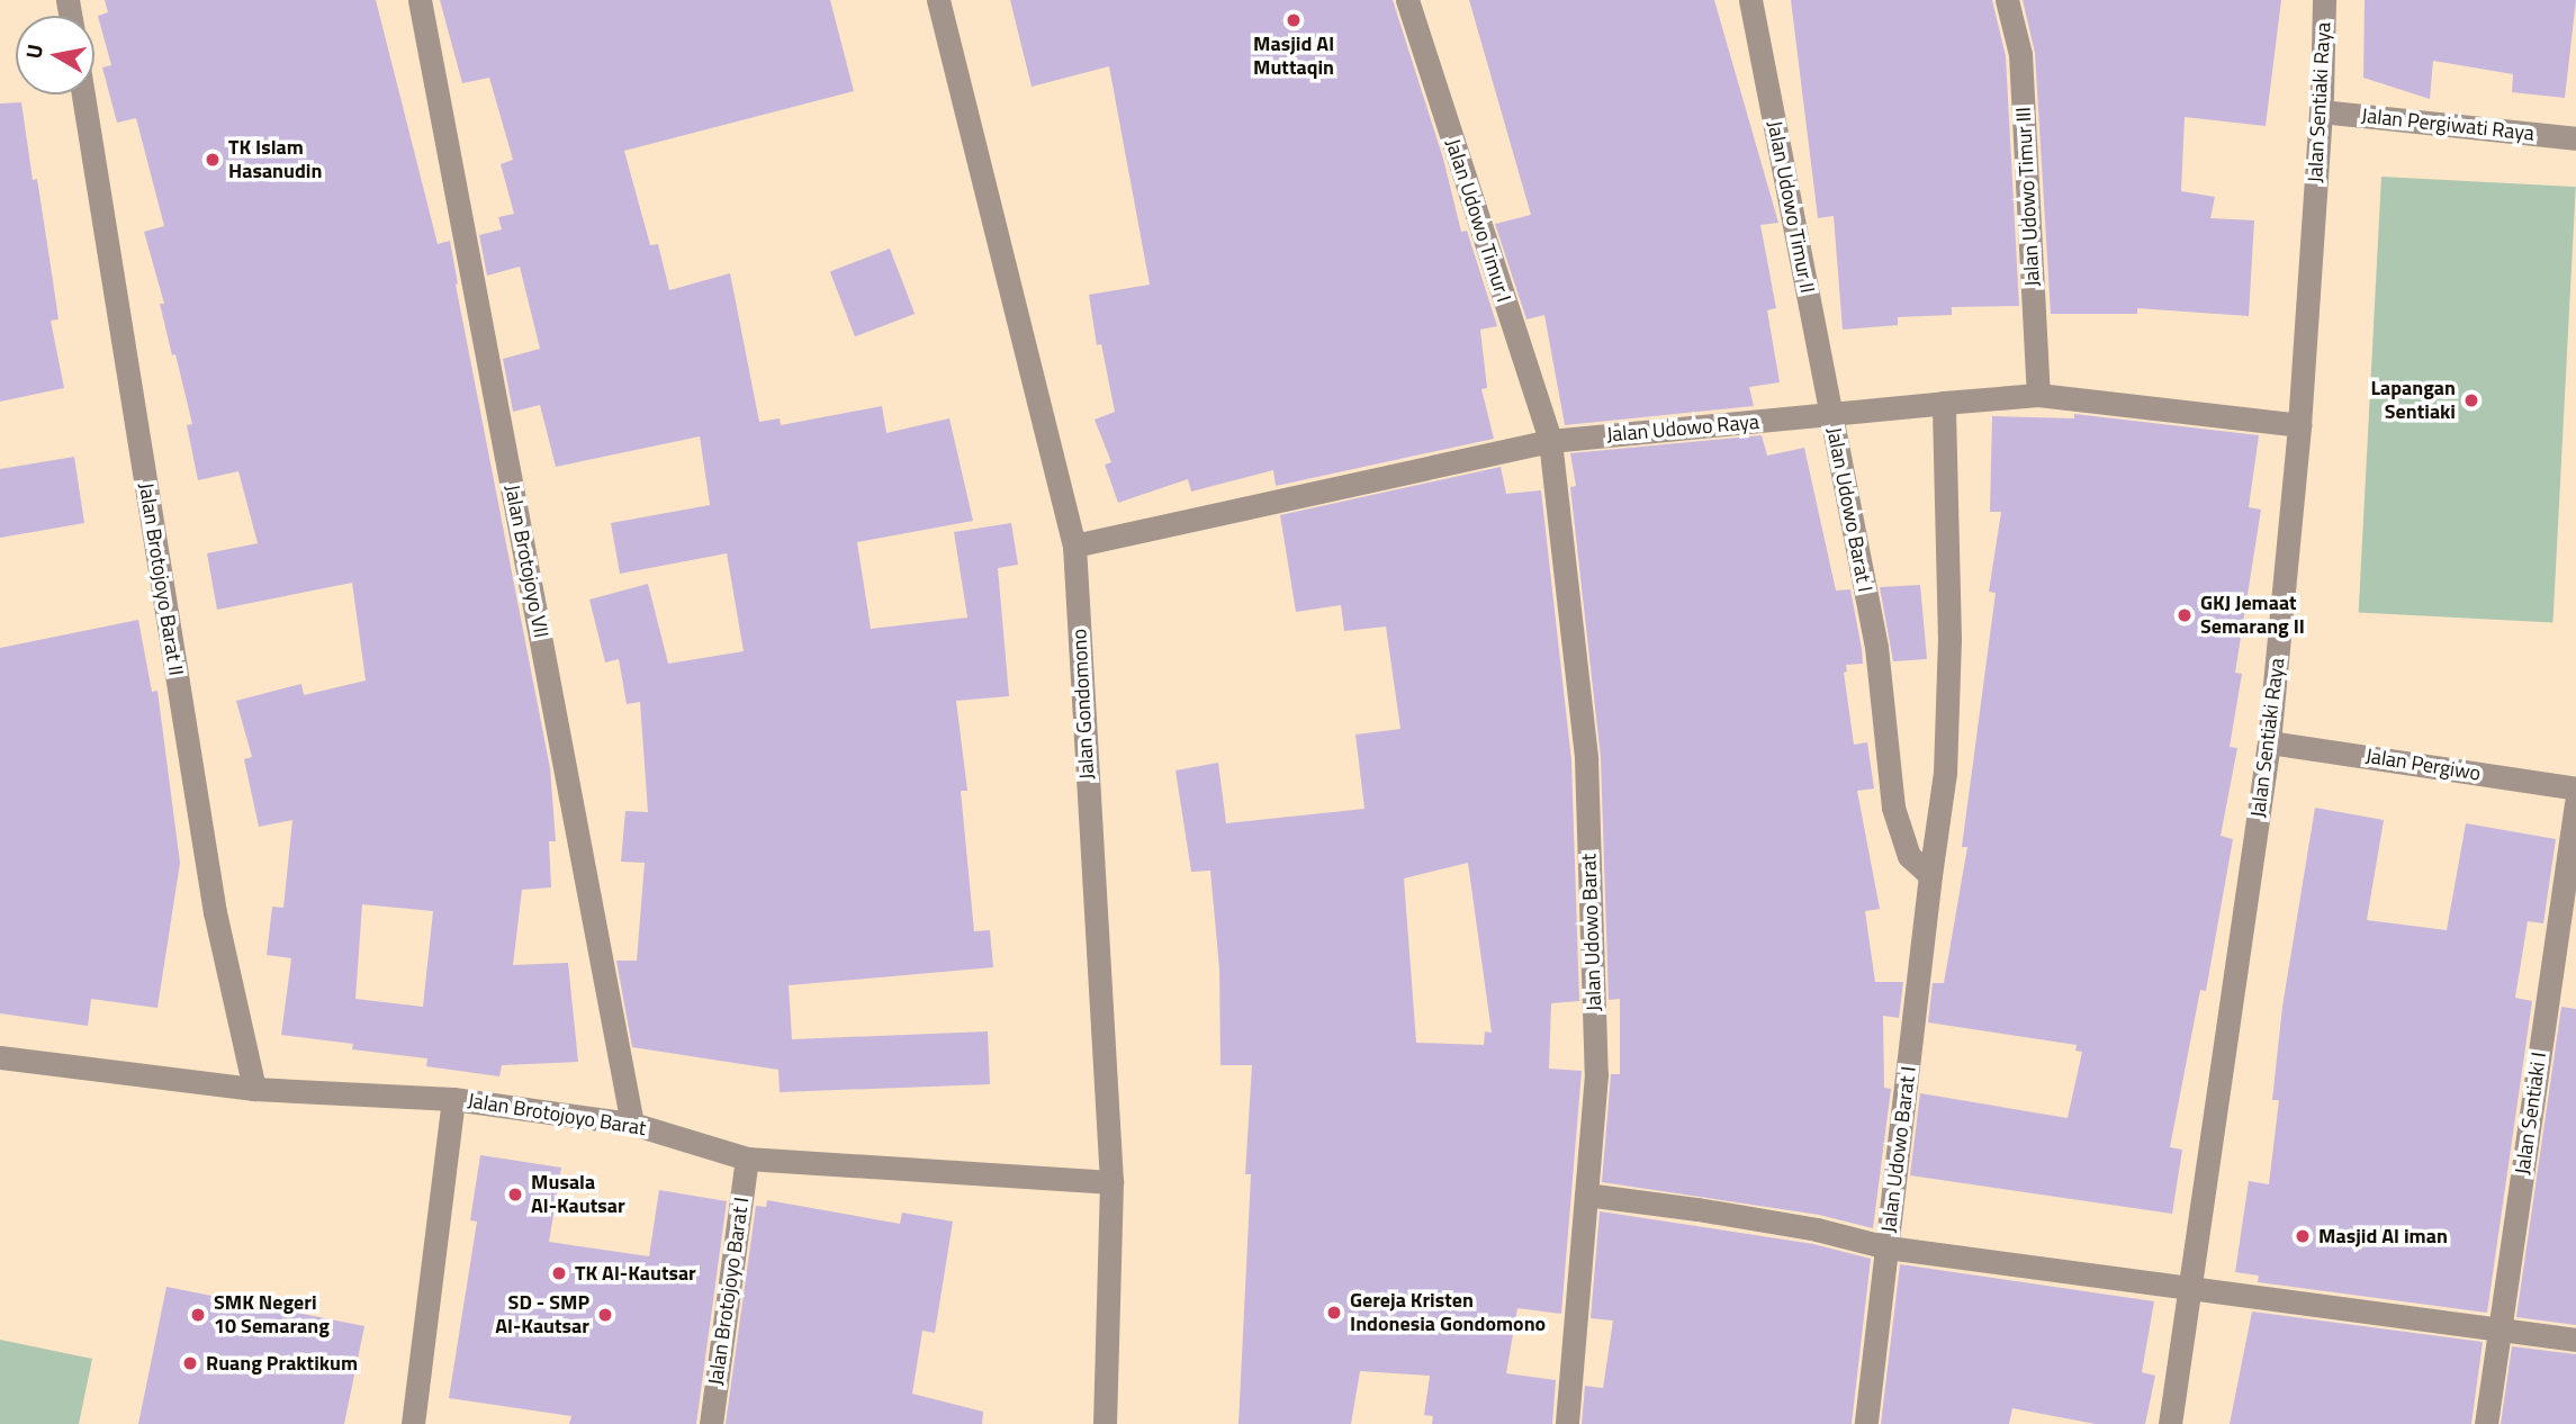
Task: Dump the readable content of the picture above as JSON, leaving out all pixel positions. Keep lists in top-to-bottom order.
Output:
{
  "streets": {
    "street": [
      "Jalan Sentiaki Raya",
      "Jalan Pergiwati Raya",
      "Jalan Udowo Timur III",
      "Jalan Udowo Timur II",
      "Jalan Udowo Timur I",
      "Jalan Udowo Raya",
      "Jalan Udowo Barat I",
      "Jalan Brotojoyo VII",
      "Jalan Brotojoyo Barat II",
      "Jalan Gondomono",
      "Jalan Pergiwo",
      "Jalan Udowo Barat",
      "Jalan Sentiaki I",
      "Jalan Brotojoyo Barat",
      "Jalan Brotojoyo Barat I"
    ]
  },
  "crossings": [
    ["Jalan Sentiaki Raya", "Jalan Pergiwati Raya"],
    ["Jalan Sentiaki Raya", "Jalan Udowo Raya"],
    ["Jalan Sentiaki Raya", "Jalan Pergiwo"],
    ["Jalan Udowo Timur III", "Jalan Udowo Raya"],
    ["Jalan Udowo Timur II", "Jalan Udowo Raya"],
    ["Jalan Udowo Timur II", "Jalan Udowo Barat I"],
    ["Jalan Udowo Timur I", "Jalan Udowo Raya"],
    ["Jalan Udowo Timur I", "Jalan Udowo Barat"],
    ["Jalan Udowo Raya", "Jalan Udowo Barat I"],
    ["Jalan Udowo Raya", "Jalan Gondomono"],
    ["Jalan Udowo Raya", "Jalan Udowo Barat"],
    ["Jalan Brotojoyo VII", "Jalan Brotojoyo Barat"],
    ["Jalan Brotojoyo Barat II", "Jalan Brotojoyo Barat"],
    ["Jalan Gondomono", "Jalan Brotojoyo Barat"],
    ["Jalan Brotojoyo Barat", "Jalan Brotojoyo Barat I"]
  ],
  "places": [
    "Masjid Al Muttaqin",
    "TK Islam Hasanudin",
    "Lapangan Sentiaki",
    "GKJ Jemaat Semarang II",
    "Musala Al-Kautsar",
    "Masjid Al iman",
    "TK Al-Kautsar",
    "Gereja Kristen Indonesia Gondomono",
    "SMK Negeri 10 Semarang",
    "SD - SMP Al-Kautsar",
    "Ruang Praktikum"
  ],
  "north": "left"
}
